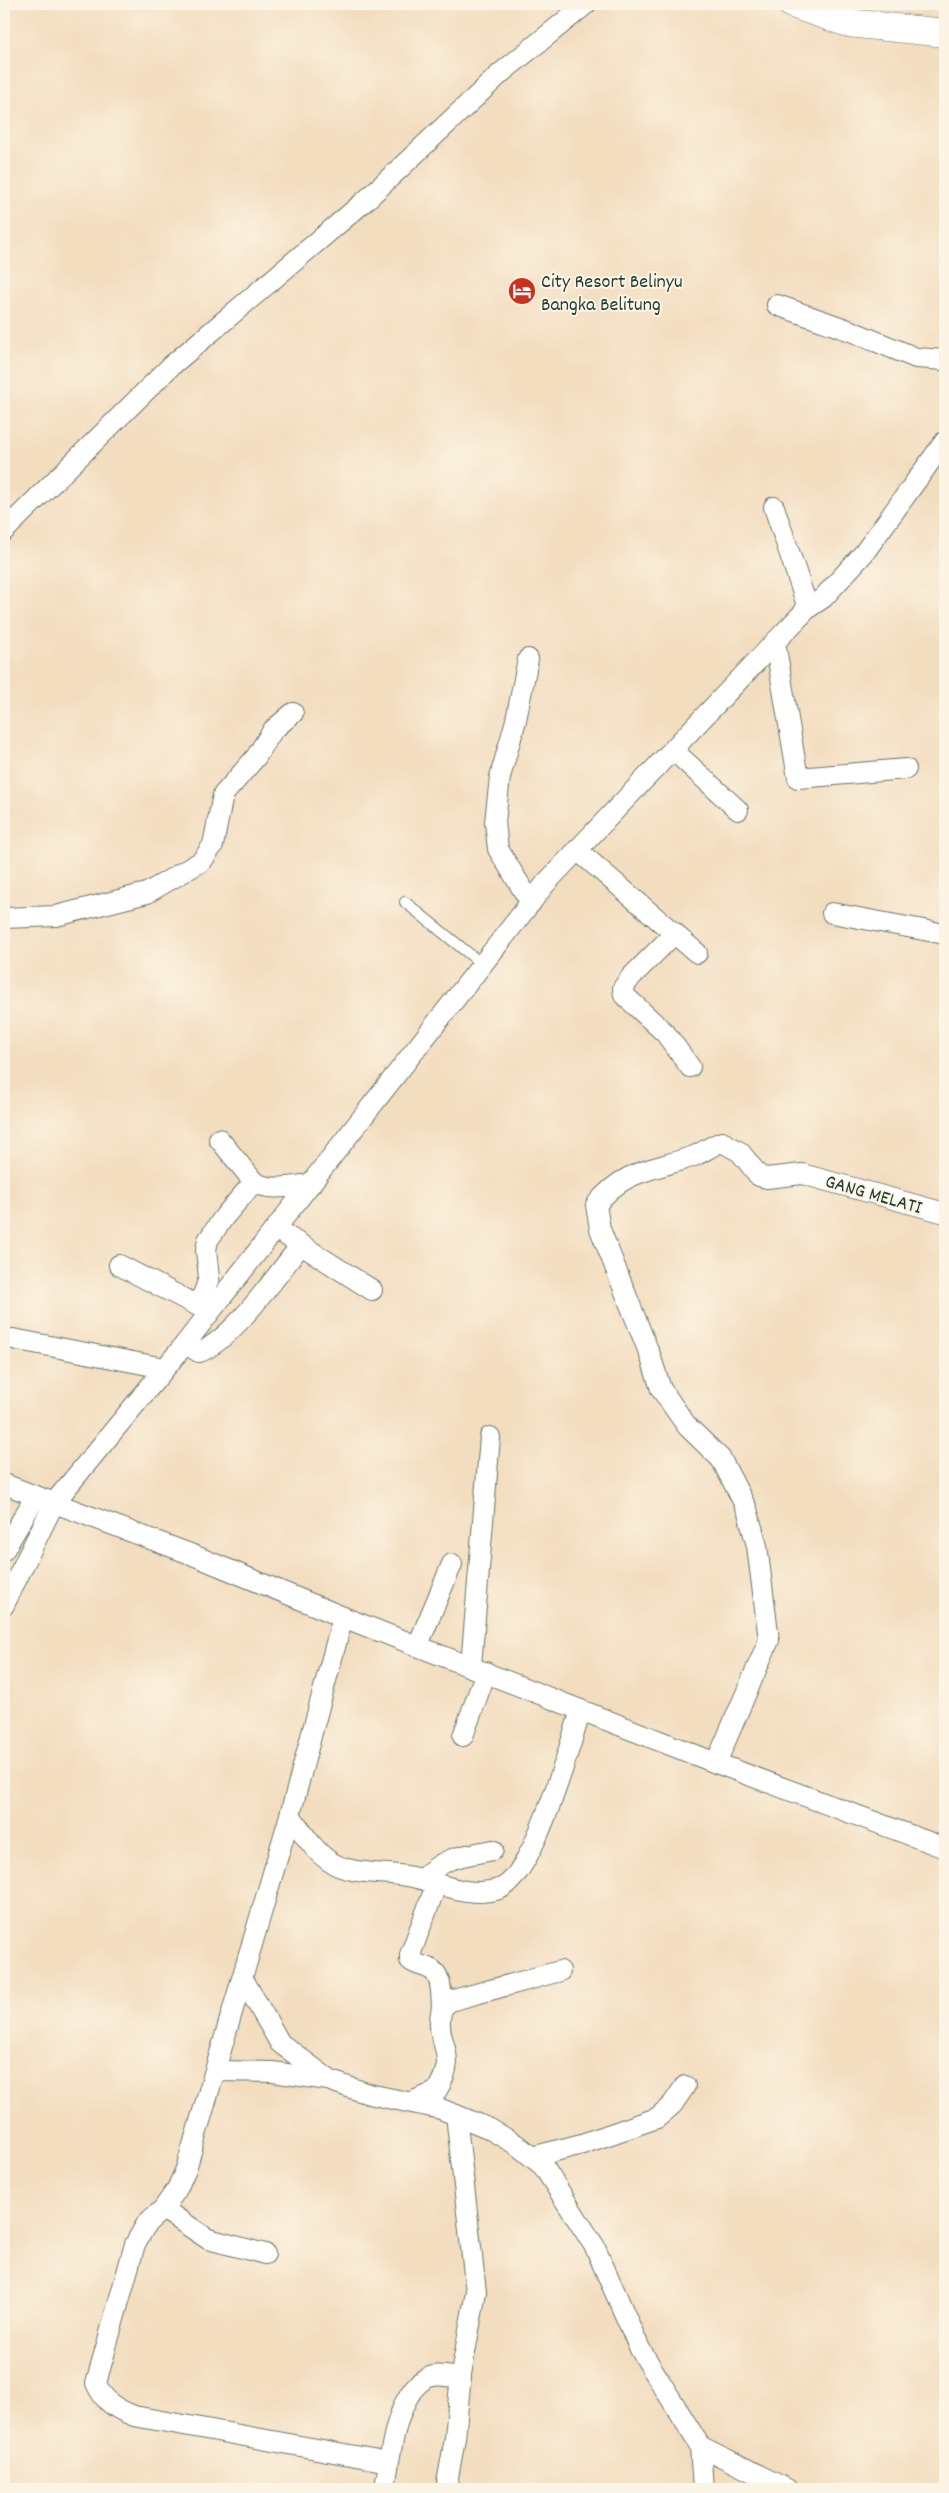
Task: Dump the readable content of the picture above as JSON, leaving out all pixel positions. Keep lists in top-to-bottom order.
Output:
{
  "streets": {
    "street": ["GANG MELATI"]
  },
  "places": {
    "hotel": ["City Resort Belinyu Bangka Belitung"]
  }
}
